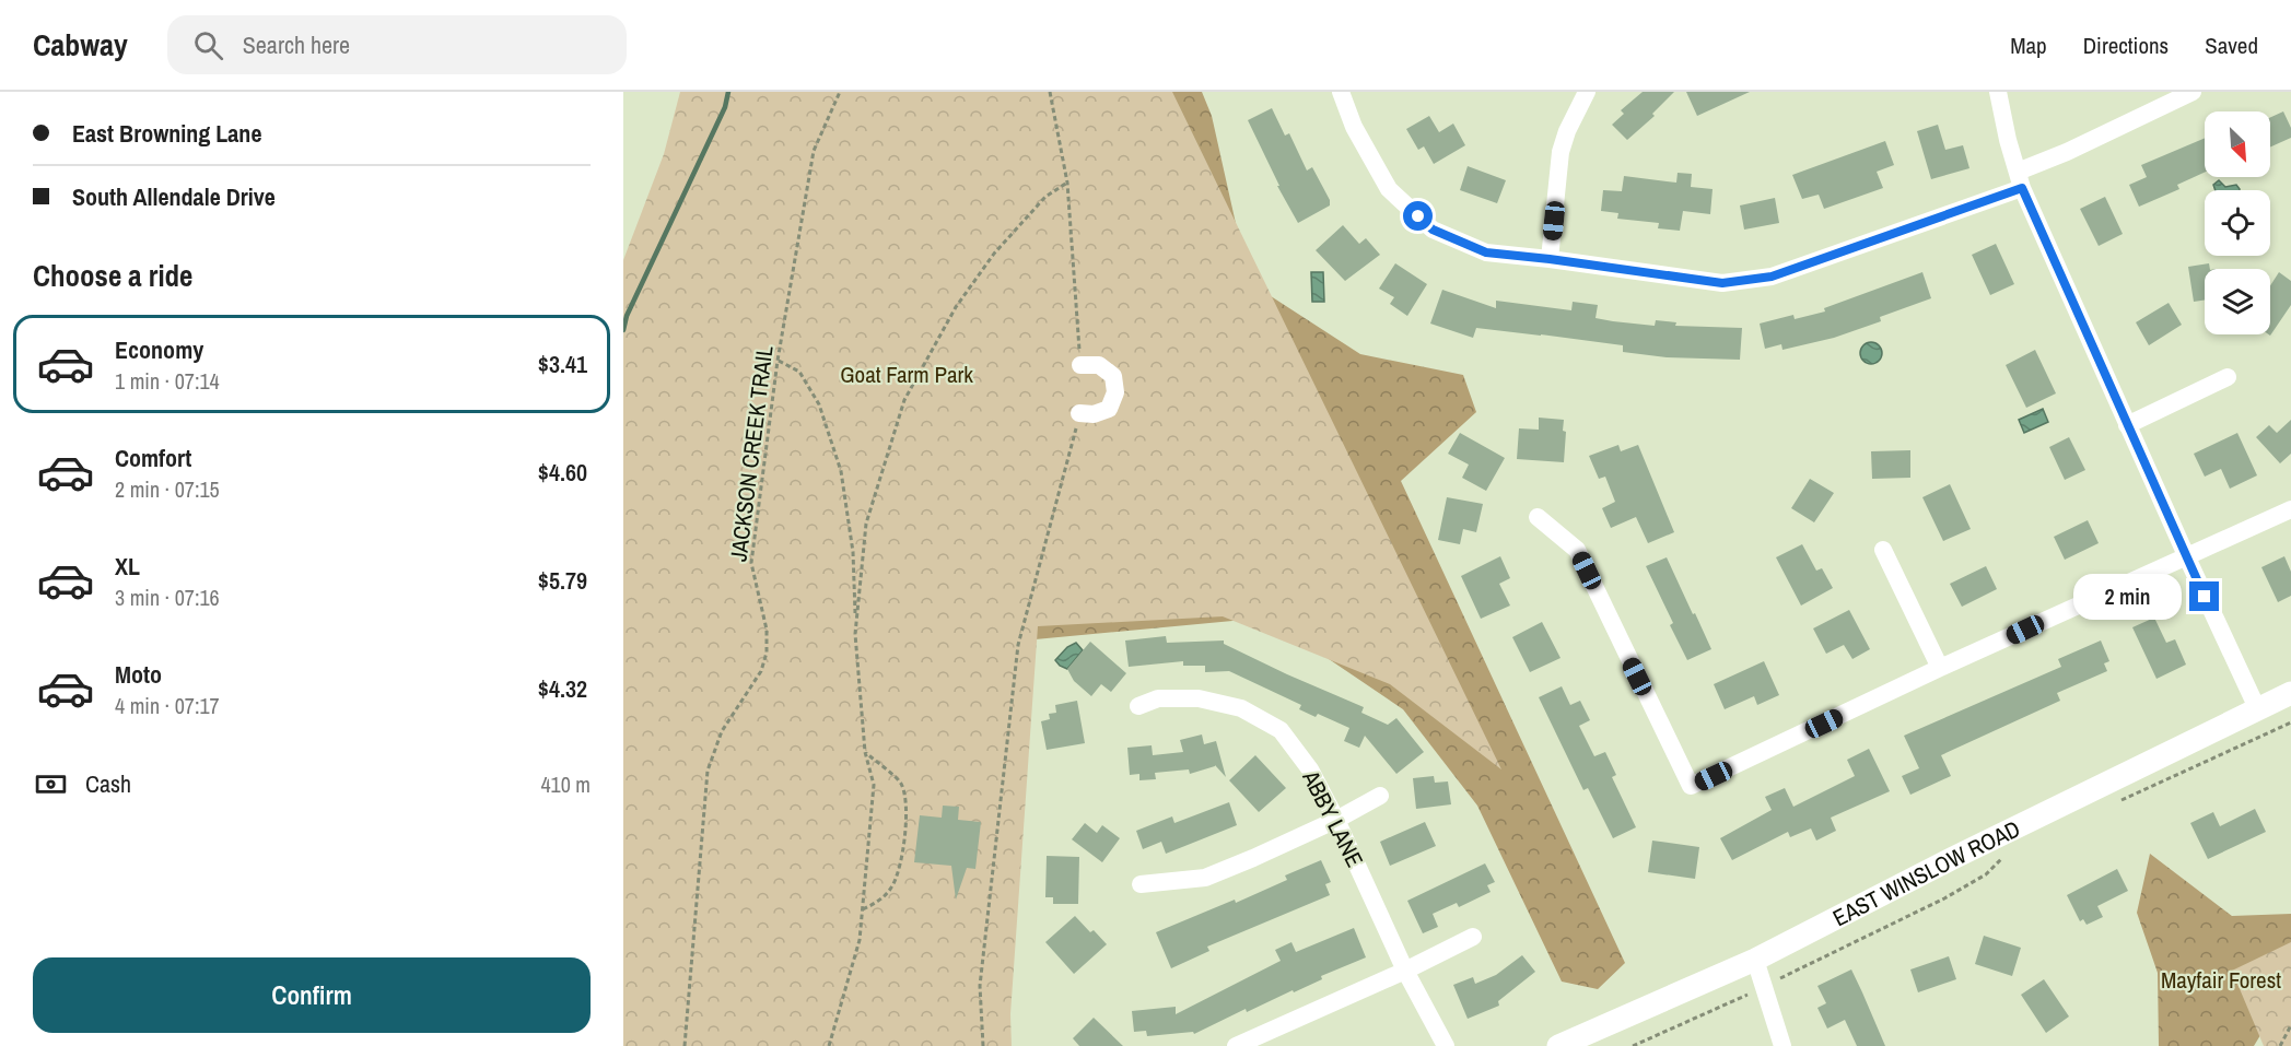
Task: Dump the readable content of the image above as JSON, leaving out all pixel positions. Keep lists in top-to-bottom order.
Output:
{
  "streets": {
    "main road": ["EAST WINSLOW ROAD"],
    "street": ["ABBY LANE"],
    "path": ["JACKSON CREEK TRAIL"]
  },
  "parks": ["Goat Farm Park", "Mayfair Forest"],
  "north": "bottom right",
  "page": {
    "header": "Cabway",
    "search": "Search here",
    "nav": ["Map", "Directions", "Saved"],
    "banner": ["East Browning Lane", "South Allendale Drive"],
    "heading": "Choose a ride",
    "list": [
      {
        "name": "Economy",
        "note": "1 min · 07:14",
        "value": "$3.41"
      },
      {
        "name": "Comfort",
        "note": "2 min · 07:15",
        "value": "$4.60"
      },
      {
        "name": "XL",
        "note": "3 min · 07:16",
        "value": "$5.79"
      },
      {
        "name": "Moto",
        "note": "4 min · 07:17",
        "value": "$4.32"
      }
    ],
    "bubble": "2 min",
    "pay": ["Cash", "410 m"],
    "buttons": "Confirm"
  }
}
